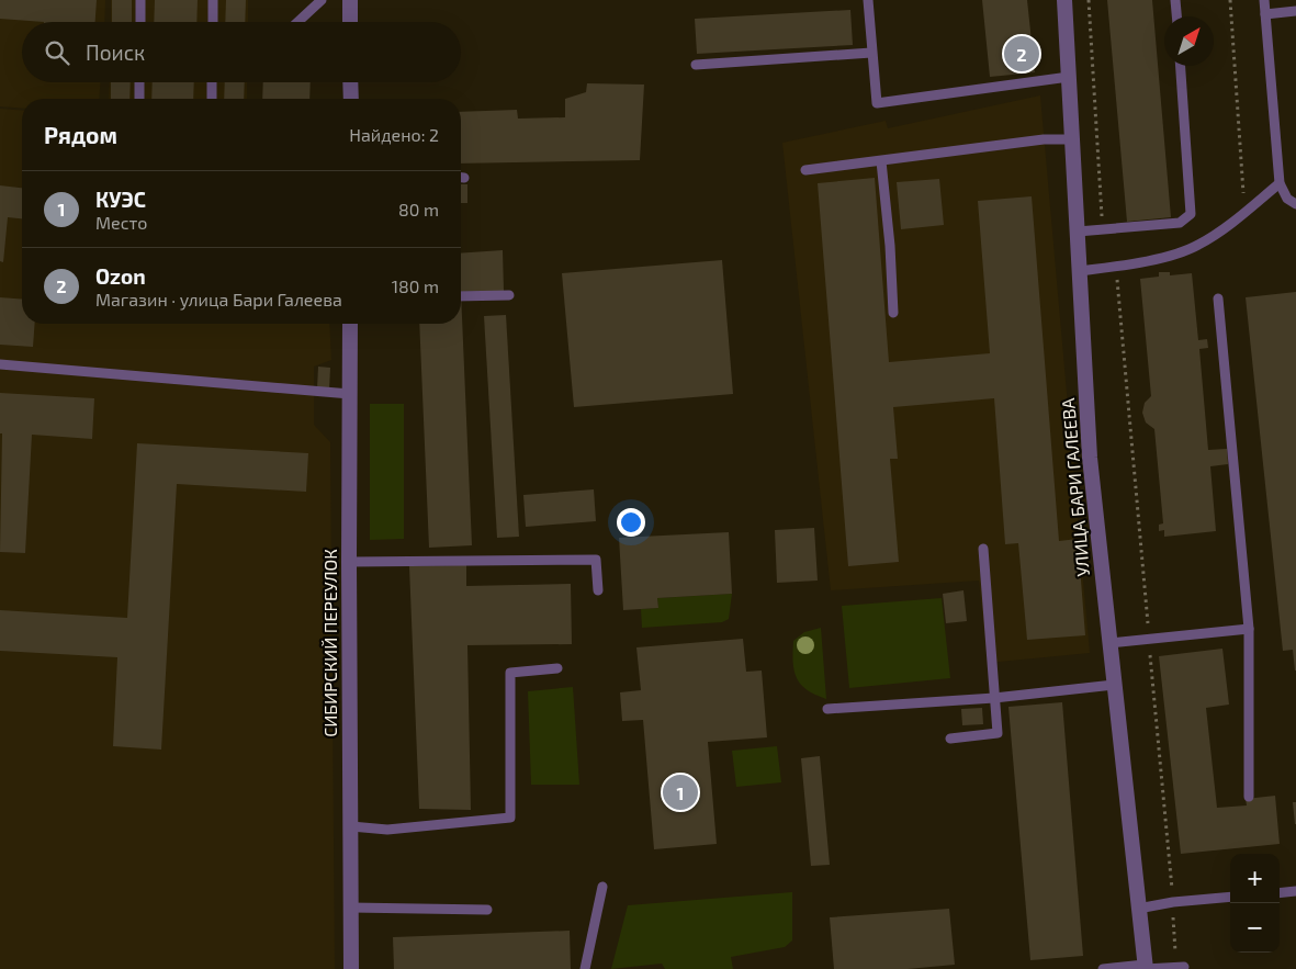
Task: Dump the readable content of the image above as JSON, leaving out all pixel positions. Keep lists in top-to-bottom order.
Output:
{
  "streets": {
    "street": ["УЛИЦА БАРИ ГАЛЕЕВА", "СИБИРСКИЙ ПЕРЕУЛОК"]
  },
  "north": "top right",
  "page": {
    "search": "Поиск",
    "pins": ["2", "1"],
    "heading": ["Рядом", "Найдено: 2"],
    "list": [
      {
        "mark": "1",
        "name": "КУЭС",
        "note": "Место",
        "value": "80 m"
      },
      {
        "mark": "2",
        "name": "Ozon",
        "note": "Магазин · улица Бари Галеева",
        "value": "180 m"
      }
    ],
    "map_buttons": ["+", "−"]
  }
}
